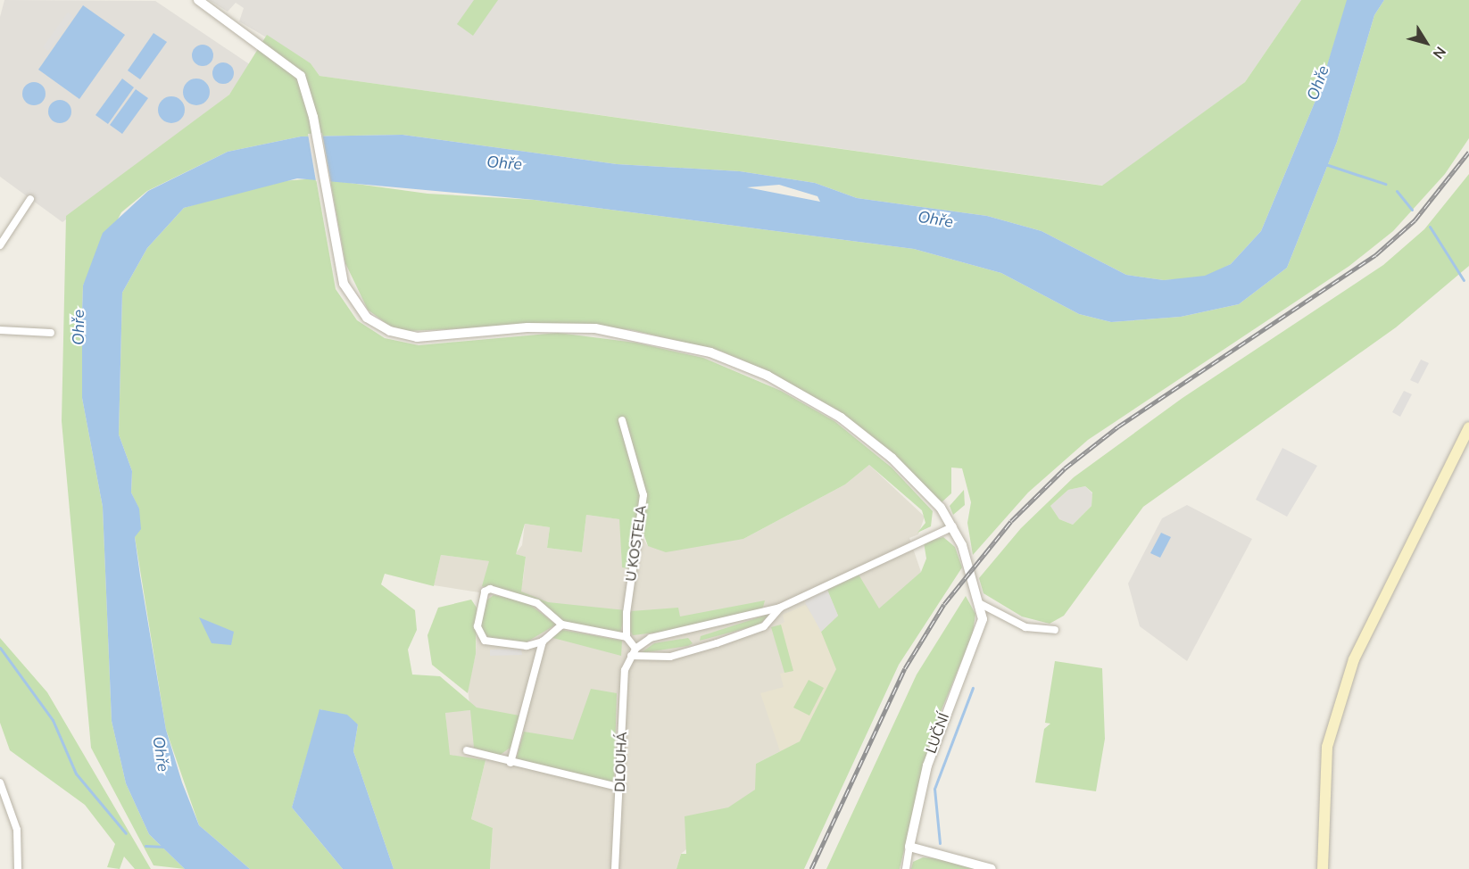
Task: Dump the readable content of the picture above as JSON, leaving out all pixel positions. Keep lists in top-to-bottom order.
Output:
{
  "streets": {
    "street": ["U KOSTELA", "LUČNÍ", "DLOUHÁ"]
  },
  "water": ["Ohře"],
  "north": "bottom right"
}
